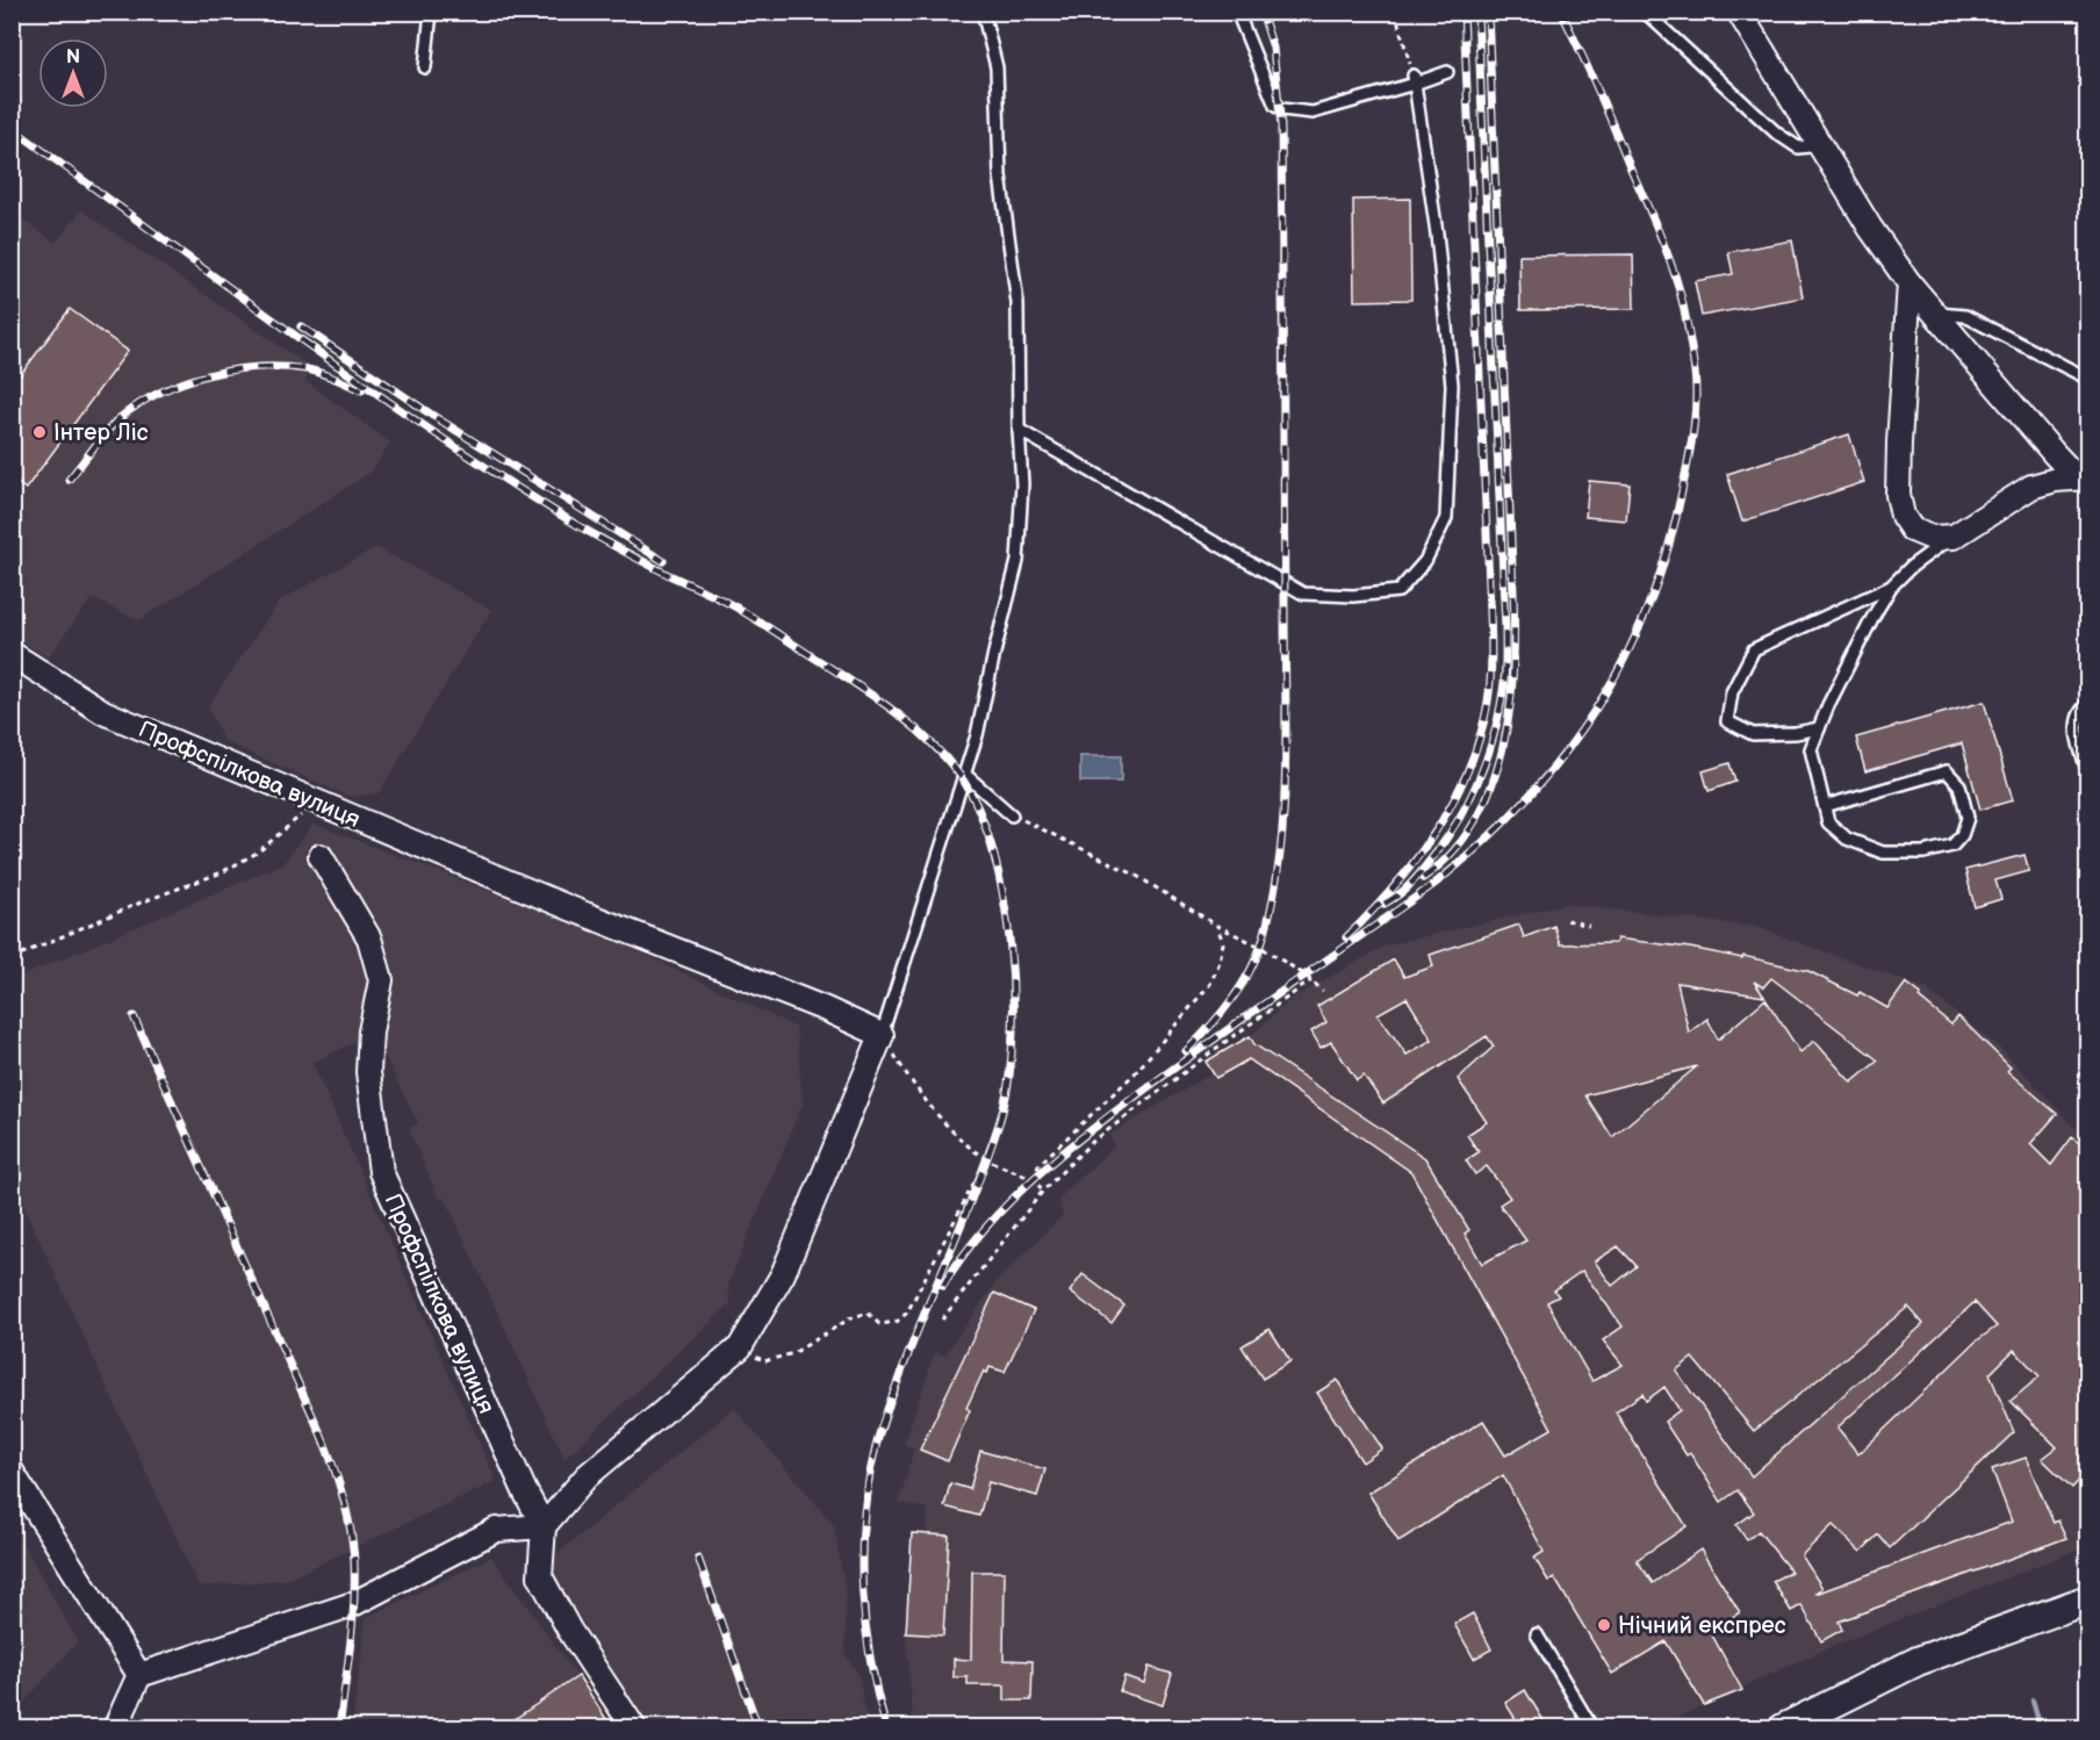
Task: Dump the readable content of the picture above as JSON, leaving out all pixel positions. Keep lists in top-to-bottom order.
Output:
{
  "streets": {
    "street": ["Профспілкова вулиця"]
  },
  "places": ["Інтер Ліс", "Нічний експрес"],
  "north": "top"
}
